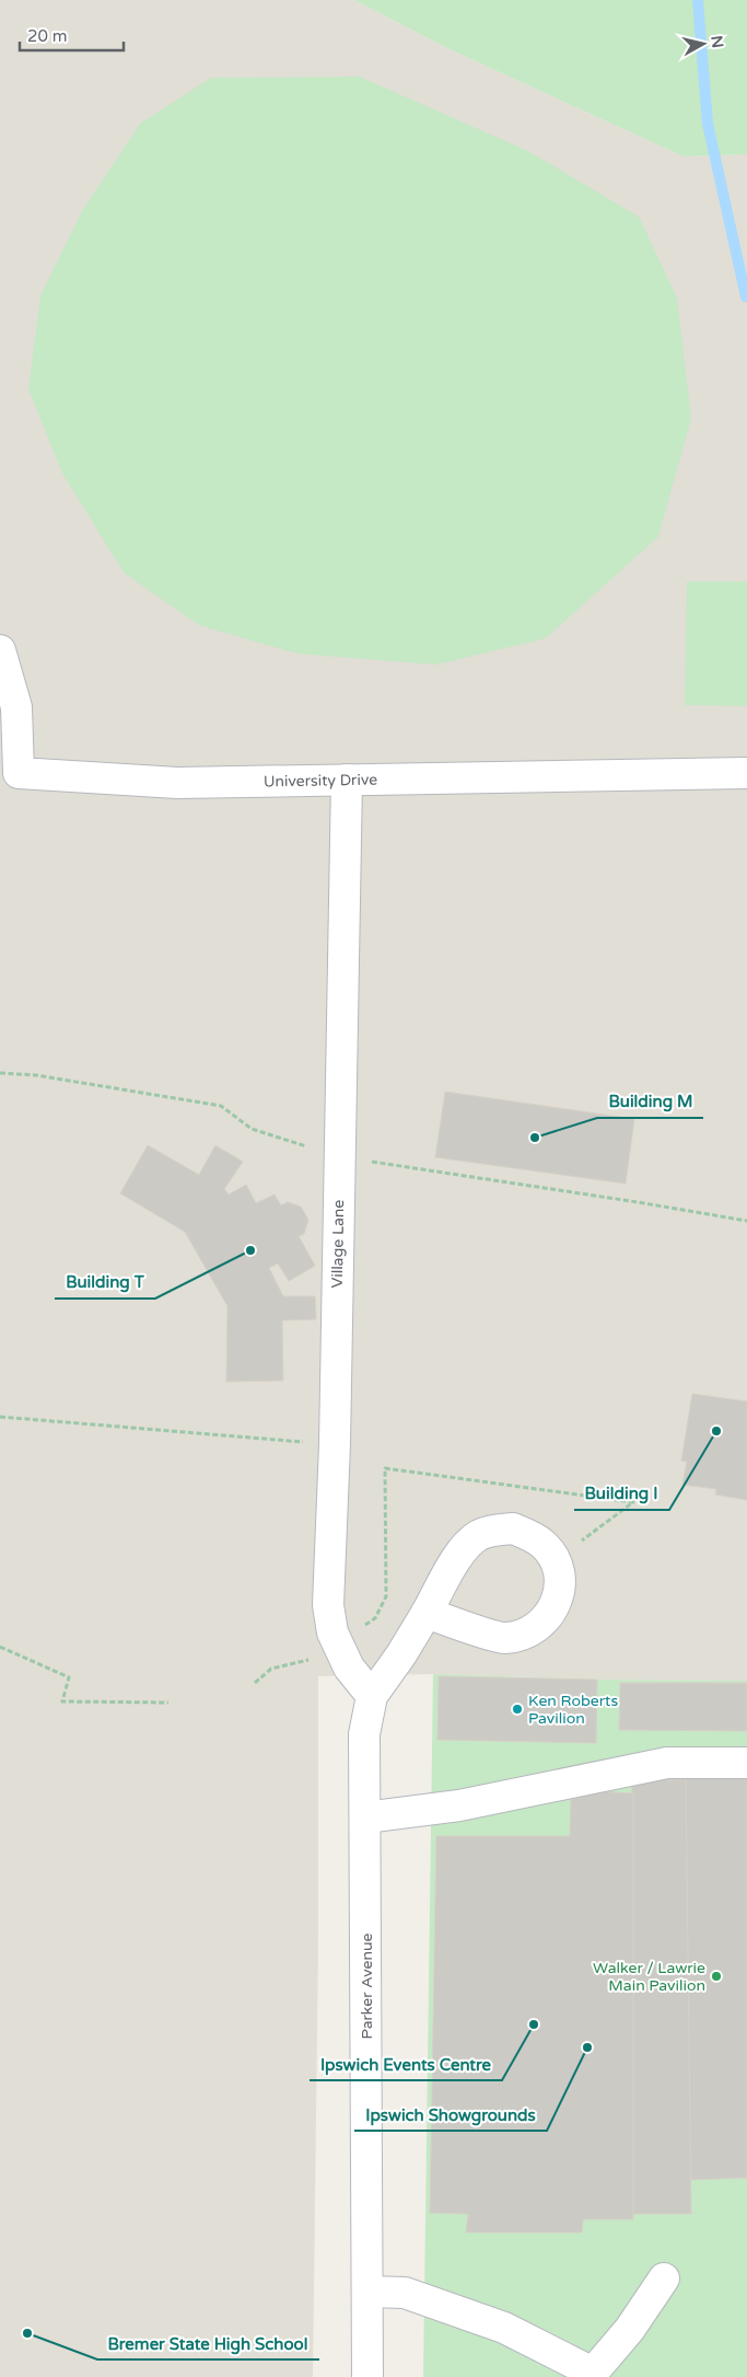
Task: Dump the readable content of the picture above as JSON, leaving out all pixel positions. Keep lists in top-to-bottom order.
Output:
{
  "streets": {
    "street": ["University Drive", "Village Lane", "Parker Avenue"]
  },
  "crossings": [
    ["University Drive", "Village Lane"],
    ["Village Lane", "Parker Avenue"]
  ],
  "places": [
    "Building M",
    "Building T",
    "Building I",
    "Ken Roberts Pavilion",
    "Walker / Lawrie Main Pavilion",
    "Ipswich Events Centre",
    "Ipswich Showgrounds",
    "Bremer State High School"
  ],
  "scale_bar": "20 m",
  "north": "right"
}
